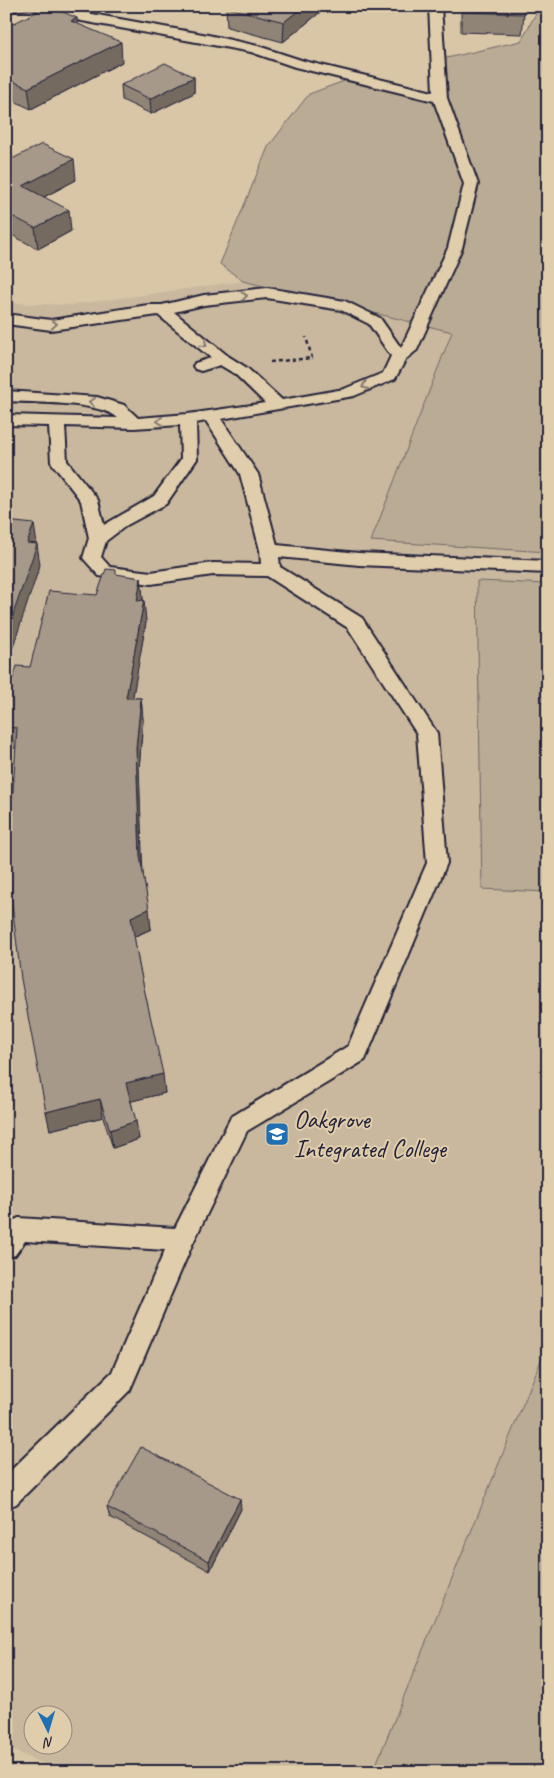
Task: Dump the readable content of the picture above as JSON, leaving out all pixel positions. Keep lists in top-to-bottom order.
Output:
{
  "places": {
    "school or university": ["Oakgrove Integrated College"]
  },
  "north": "bottom"
}
